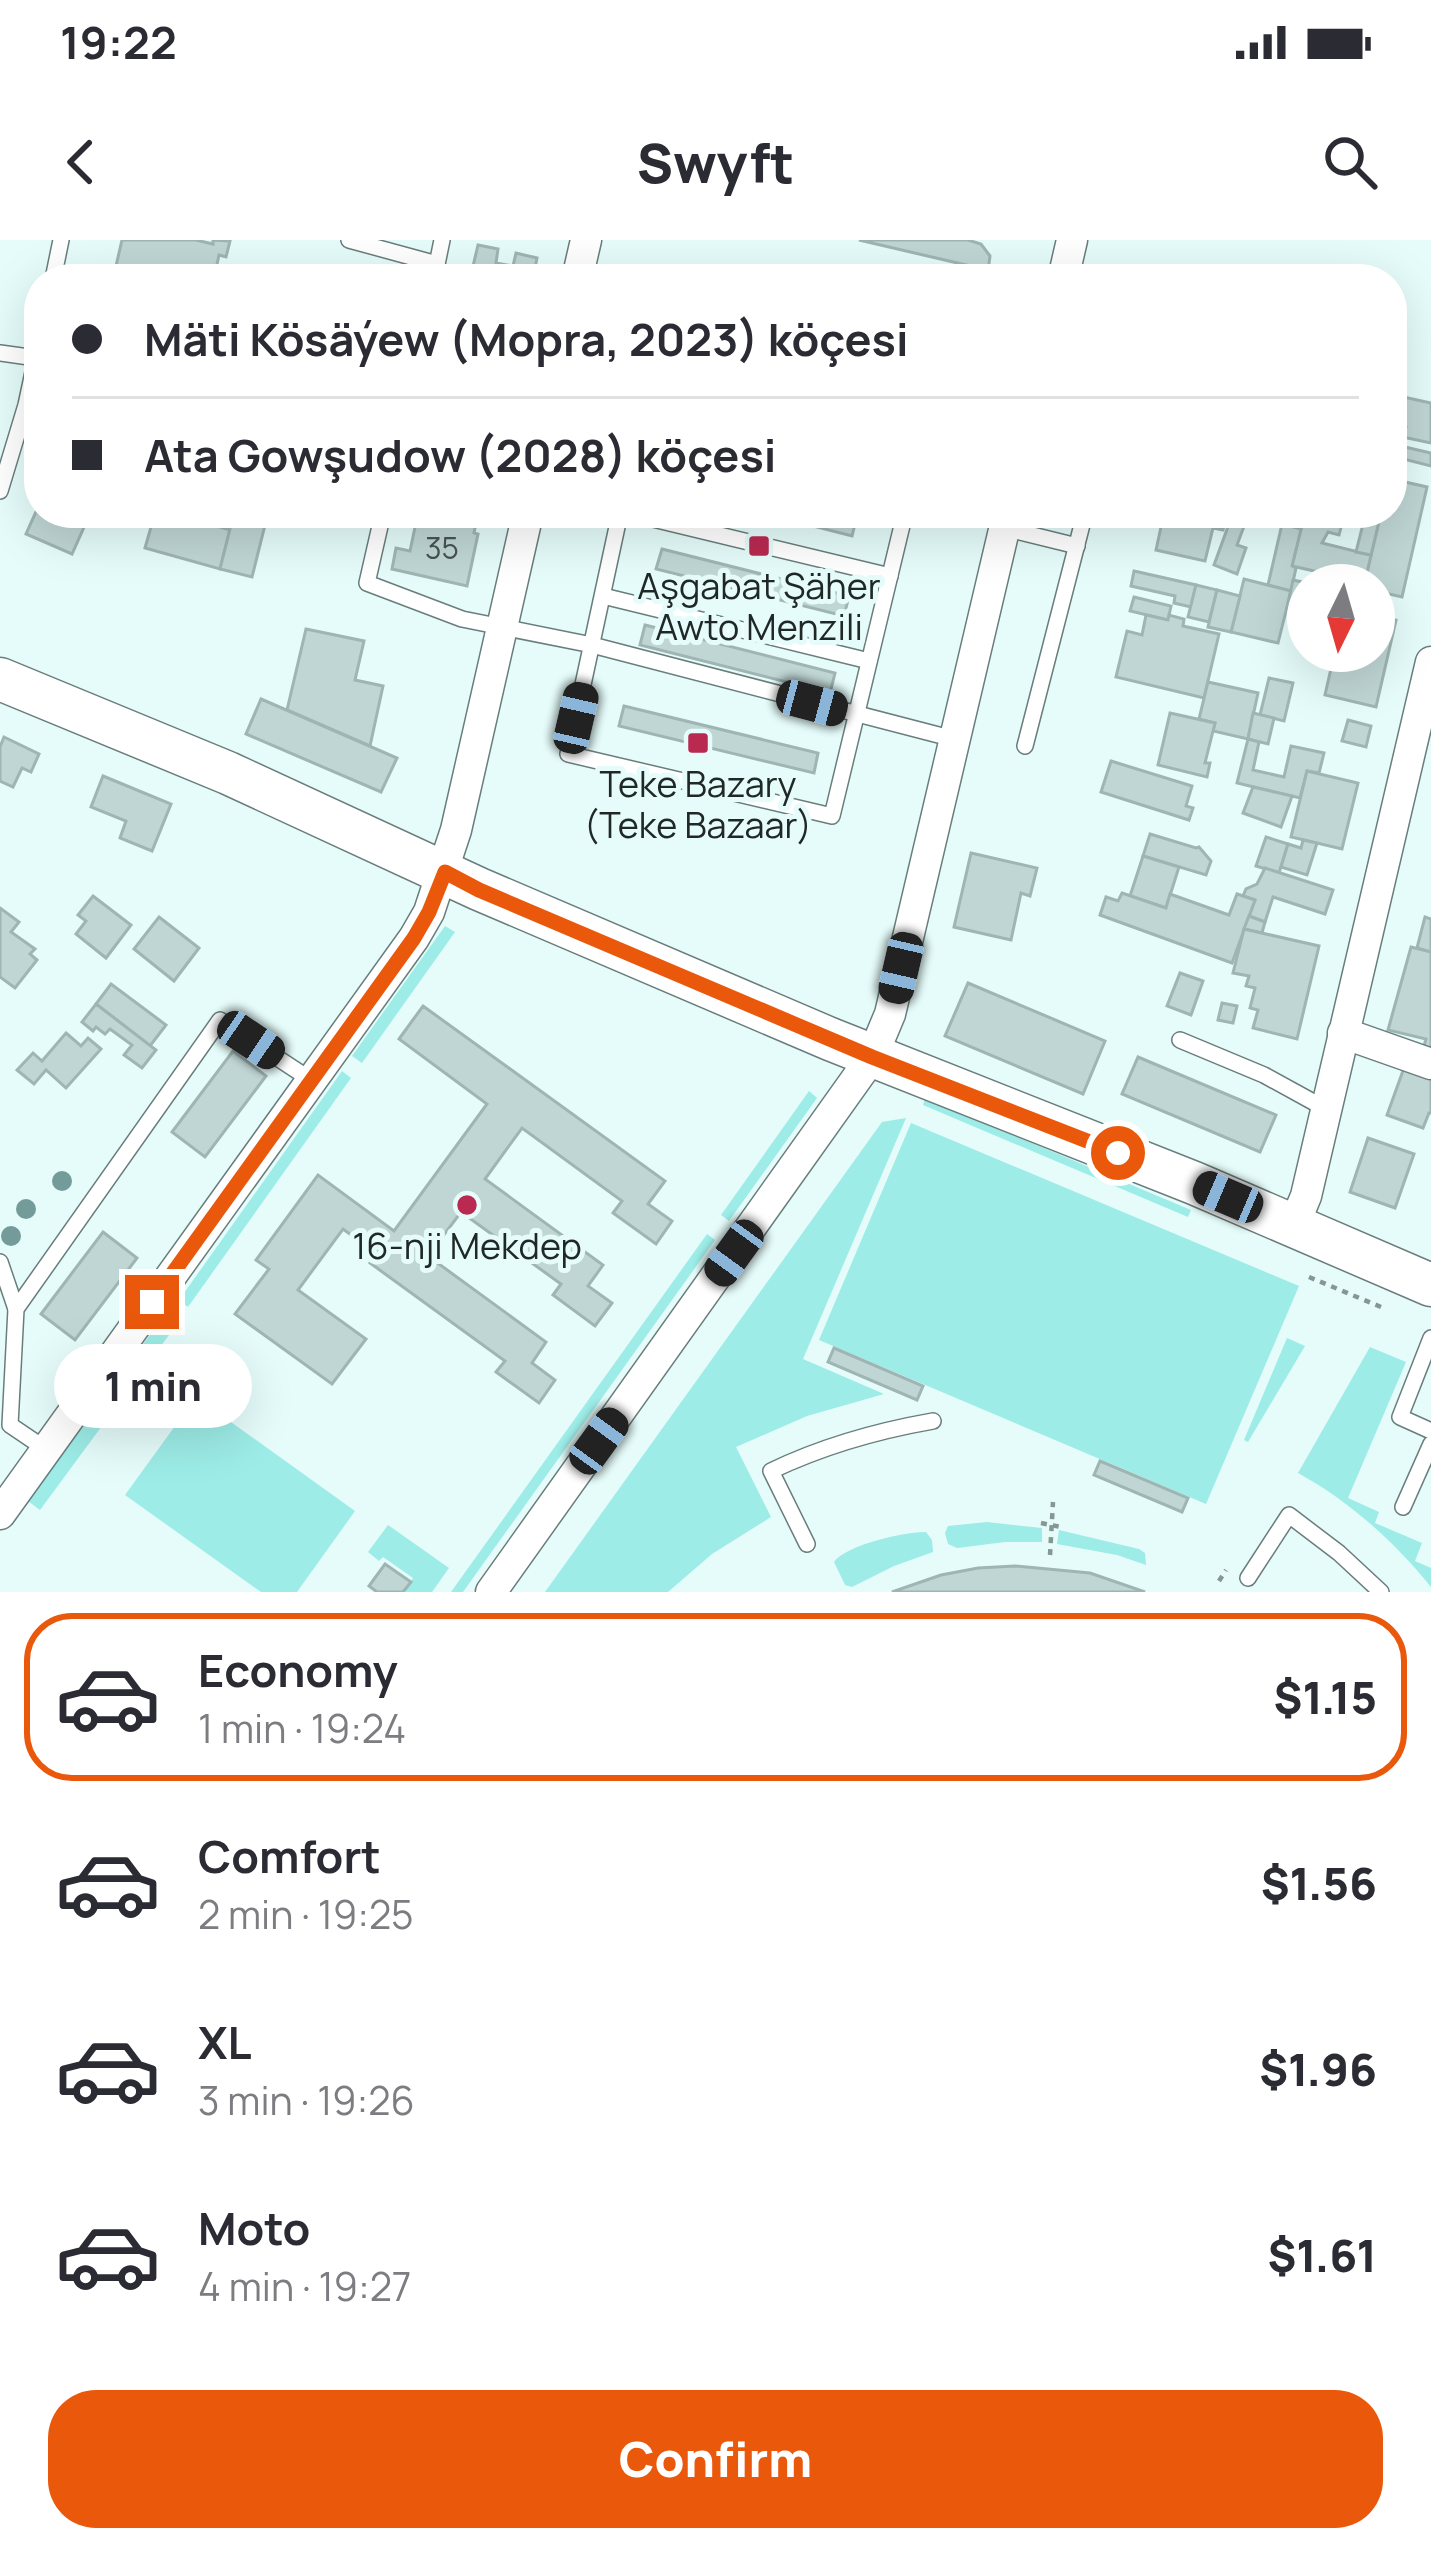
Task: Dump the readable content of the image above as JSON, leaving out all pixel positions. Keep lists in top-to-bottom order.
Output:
{
  "places": {
    "transit": ["Aşgabat Şäher Awto Menzili", "Teke Bazary (Teke Bazaar)"],
    "other": ["16-nji Mekdep"]
  },
  "house_numbers": ["35"],
  "north": "bottom",
  "page": {
    "status": "19:22",
    "header": "Swyft",
    "banner": ["Mäti Kösäýew (Mopra, 2023) köçesi", "Ata Gowşudow (2028) köçesi"],
    "bubble": "1 min",
    "list": [
      {
        "name": "Economy",
        "note": "1 min · 19:24",
        "value": "$1.15"
      },
      {
        "name": "Comfort",
        "note": "2 min · 19:25",
        "value": "$1.56"
      },
      {
        "name": "XL",
        "note": "3 min · 19:26",
        "value": "$1.96"
      },
      {
        "name": "Moto",
        "note": "4 min · 19:27",
        "value": "$1.61"
      }
    ],
    "buttons": "Confirm"
  }
}
